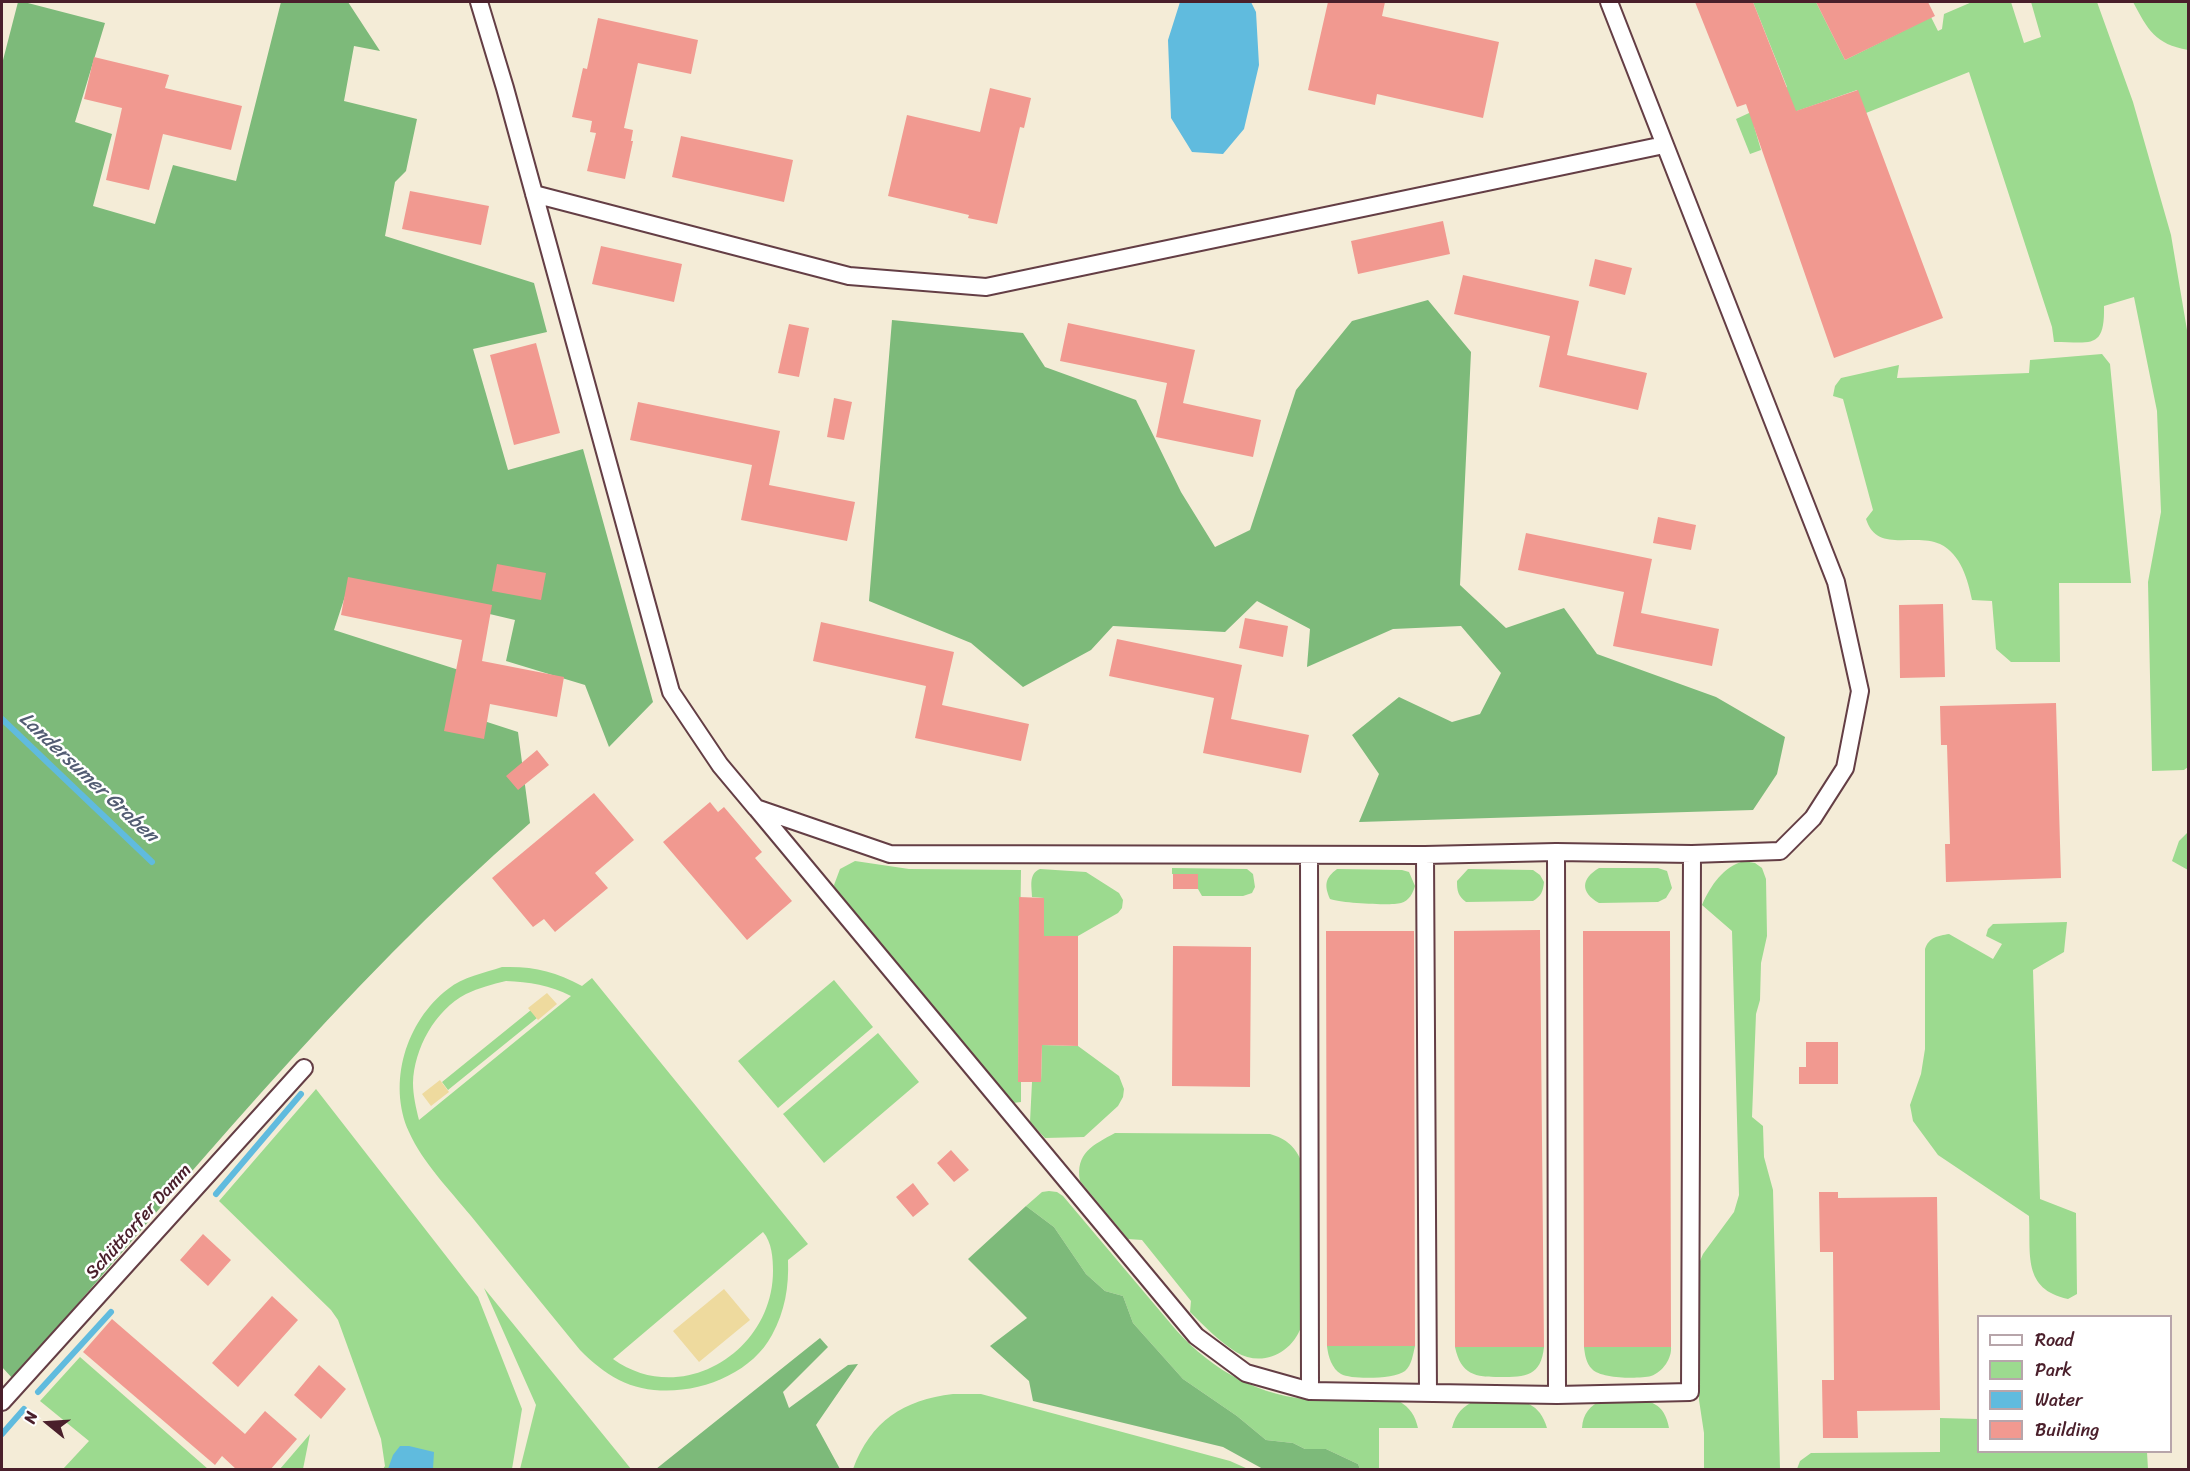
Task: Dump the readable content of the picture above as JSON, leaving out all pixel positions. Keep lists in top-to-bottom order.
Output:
{
  "streets": {
    "street": ["Schüttorfer Damm"]
  },
  "water": ["Landersumer Graben"],
  "legend": [
    "Road",
    "Park",
    "Water",
    "Building"
  ],
  "north": "left"
}
